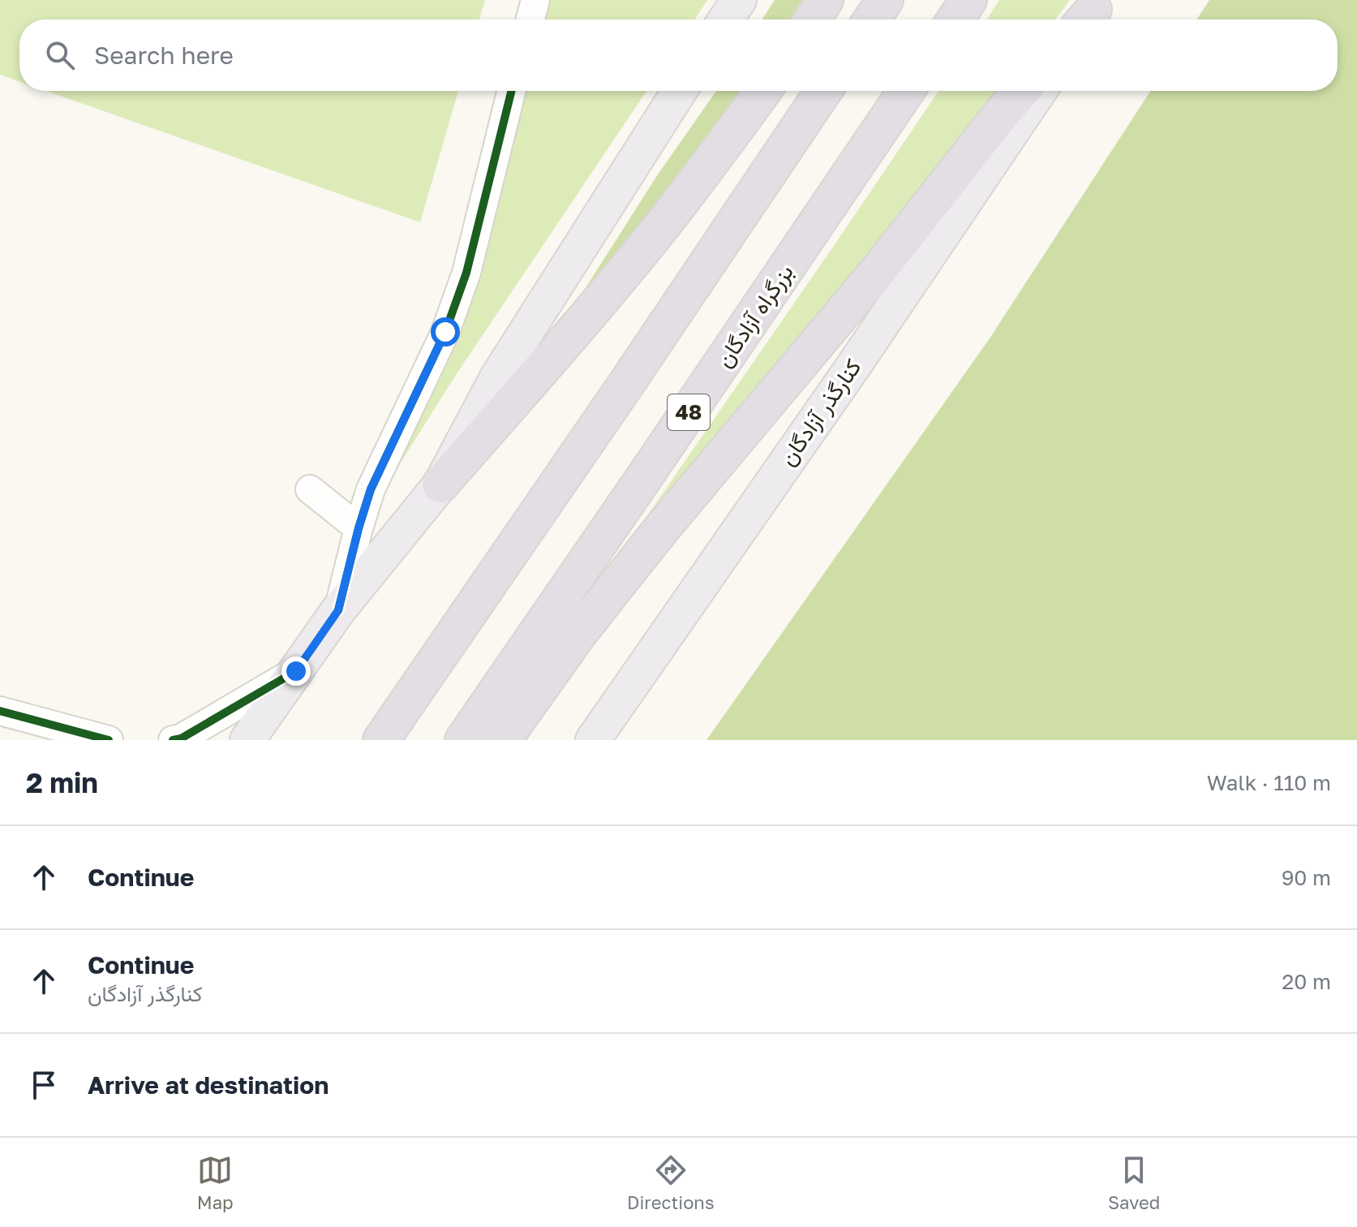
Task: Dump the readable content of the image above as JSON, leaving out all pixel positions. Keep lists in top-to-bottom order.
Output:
{
  "streets": {
    "highway": ["بزرگراه آزادگان", "48"],
    "main road": ["کنارگذر آزادگان"]
  },
  "page": {
    "search": "Search here",
    "heading": ["2 min", "Walk · 110 m"],
    "list": [
      ["Continue", "90 m"],
      ["Continue", "کنارگذر آزادگان", "20 m"],
      "Arrive at destination"
    ],
    "nav": ["Map", "Directions", "Saved"]
  }
}
